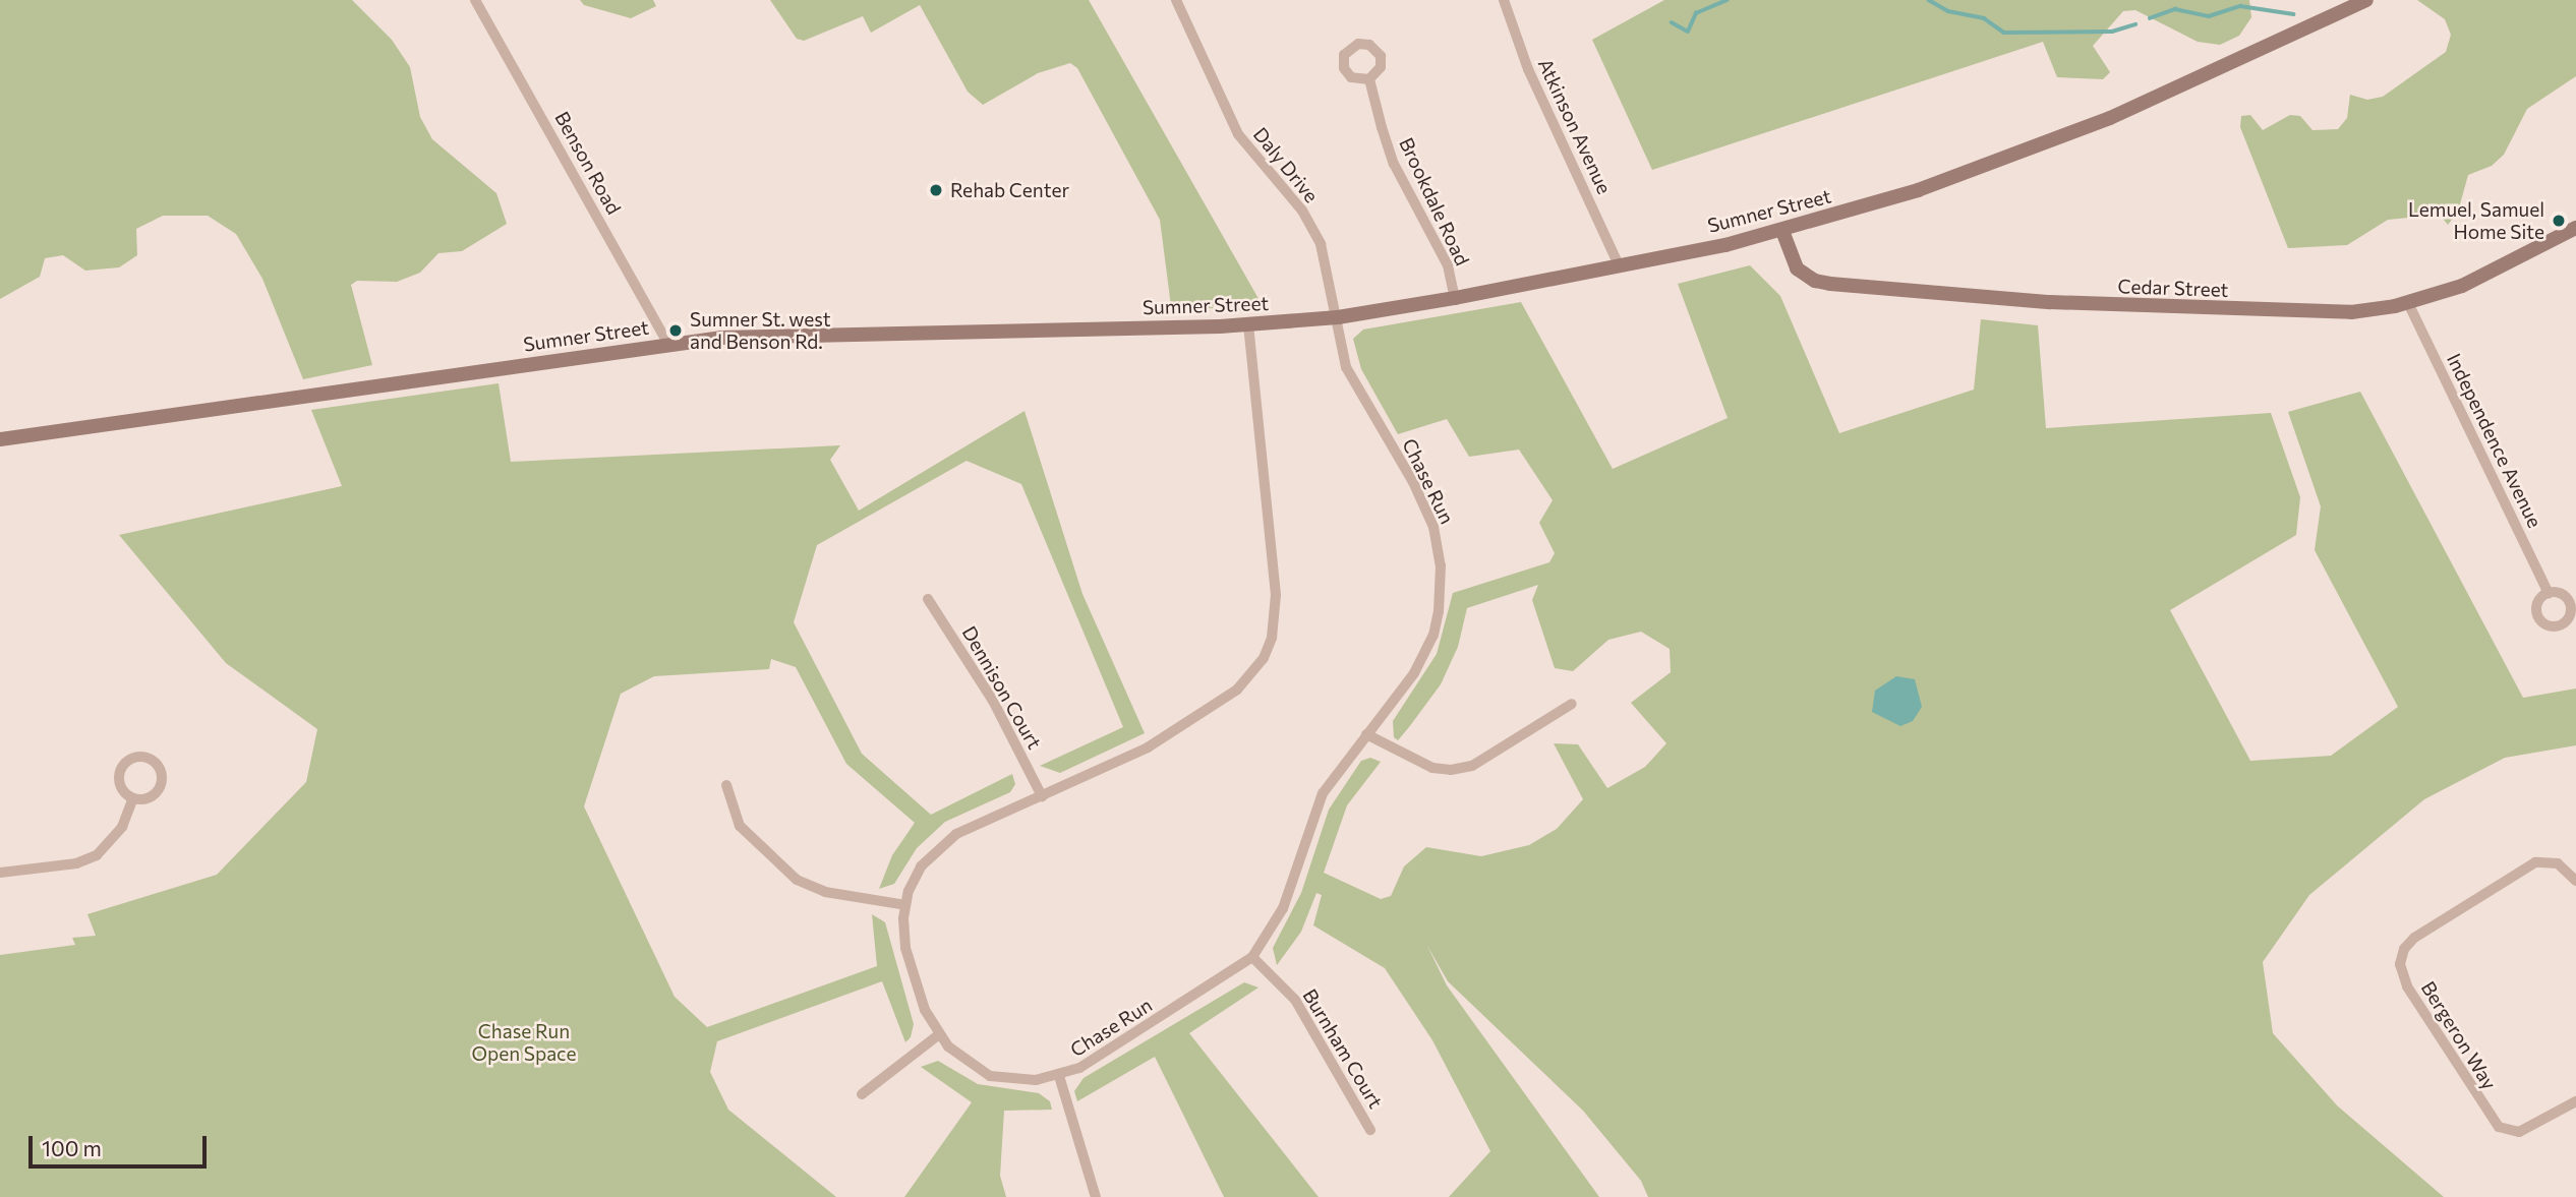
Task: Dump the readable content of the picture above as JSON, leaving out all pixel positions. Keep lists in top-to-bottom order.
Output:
{
  "streets": {
    "main road": ["Sumner Street", "Cedar Street"],
    "street": [
      "Atkinson Avenue",
      "Benson Road",
      "Daly Drive",
      "Brookdale Road",
      "Independence Avenue",
      "Chase Run",
      "Dennison Court",
      "Bergeron Way",
      "Burnham Court"
    ]
  },
  "crossings": [
    ["Atkinson Avenue", "Sumner Street"],
    ["Benson Road", "Sumner Street"],
    ["Daly Drive", "Sumner Street"],
    ["Daly Drive", "Chase Run"],
    ["Brookdale Road", "Sumner Street"],
    ["Sumner Street", "Cedar Street"],
    ["Sumner Street", "Chase Run"],
    ["Cedar Street", "Independence Avenue"],
    ["Chase Run", "Dennison Court"],
    ["Chase Run", "Burnham Court"]
  ],
  "parks": ["Chase Run Open Space"],
  "places": ["Rehab Center", "Lemuel, Samuel Home Site", "Sumner St. west and Benson Rd."],
  "scale_bar": "100 m"
}
